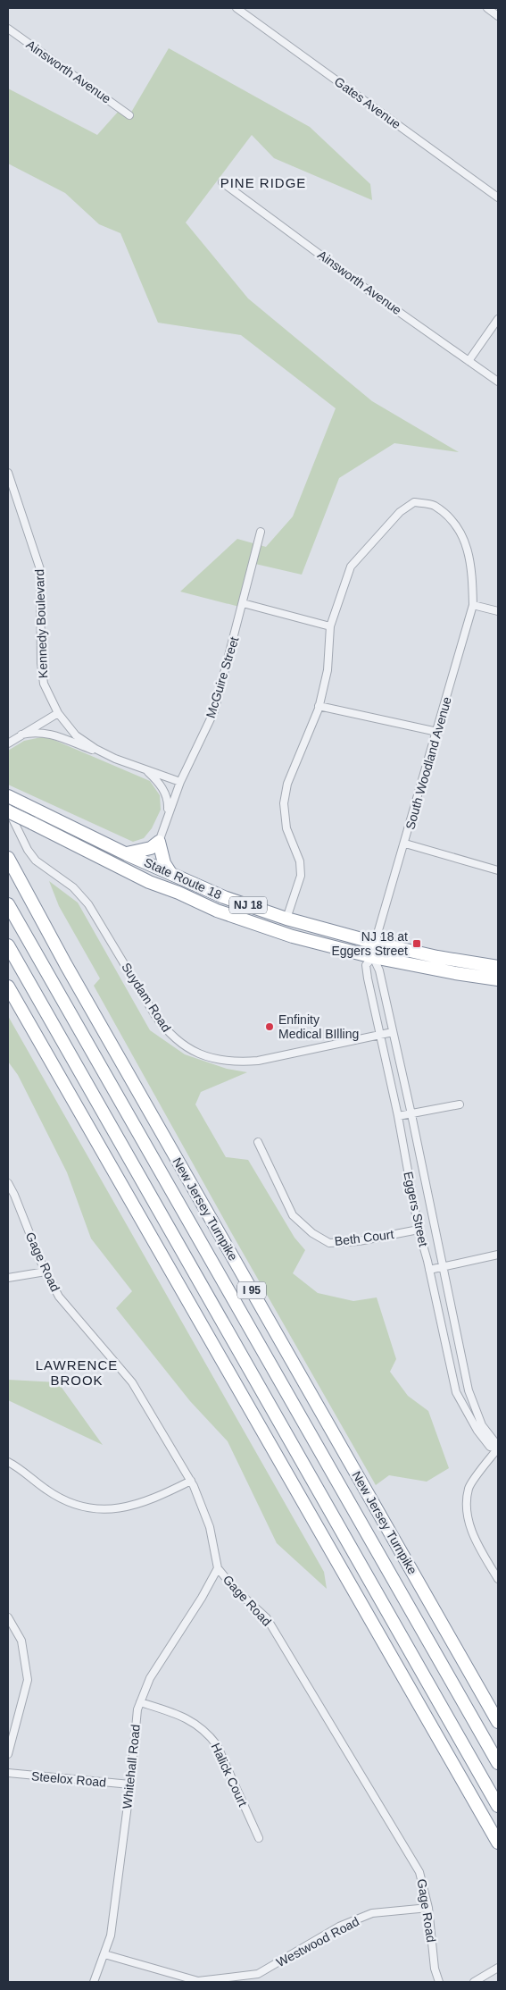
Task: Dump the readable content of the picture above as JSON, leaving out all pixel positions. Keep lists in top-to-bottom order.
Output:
{
  "streets": {
    "highway": [
      "State Route 18",
      "NJ 18",
      "New Jersey Turnpike",
      "I 95"
    ],
    "street": [
      "Ainsworth Avenue",
      "Gates Avenue",
      "Kennedy Boulevard",
      "McGuire Street",
      "South Woodland Avenue",
      "Suydam Road",
      "Eggers Street",
      "Beth Court",
      "Gage Road",
      "Whitehall Road",
      "Halick Court",
      "Steelox Road",
      "Westwood Road"
    ]
  },
  "crossings": [
    ["Kennedy Boulevard", "McGuire Street"],
    ["South Woodland Avenue", "State Route 18"],
    ["South Woodland Avenue", "Eggers Street"],
    ["State Route 18", "Suydam Road"],
    ["State Route 18", "Eggers Street"],
    ["Suydam Road", "Eggers Street"],
    ["Eggers Street", "Beth Court"],
    ["Gage Road", "Whitehall Road"],
    ["Gage Road", "Westwood Road"],
    ["Whitehall Road", "Halick Court"],
    ["Whitehall Road", "Steelox Road"],
    ["Whitehall Road", "Westwood Road"]
  ],
  "districts": ["PINE RIDGE", "LAWRENCE BROOK"],
  "places": {
    "transit": ["NJ 18 at Eggers Street"],
    "other": ["Enfinity Medical BIlling"]
  }
}
